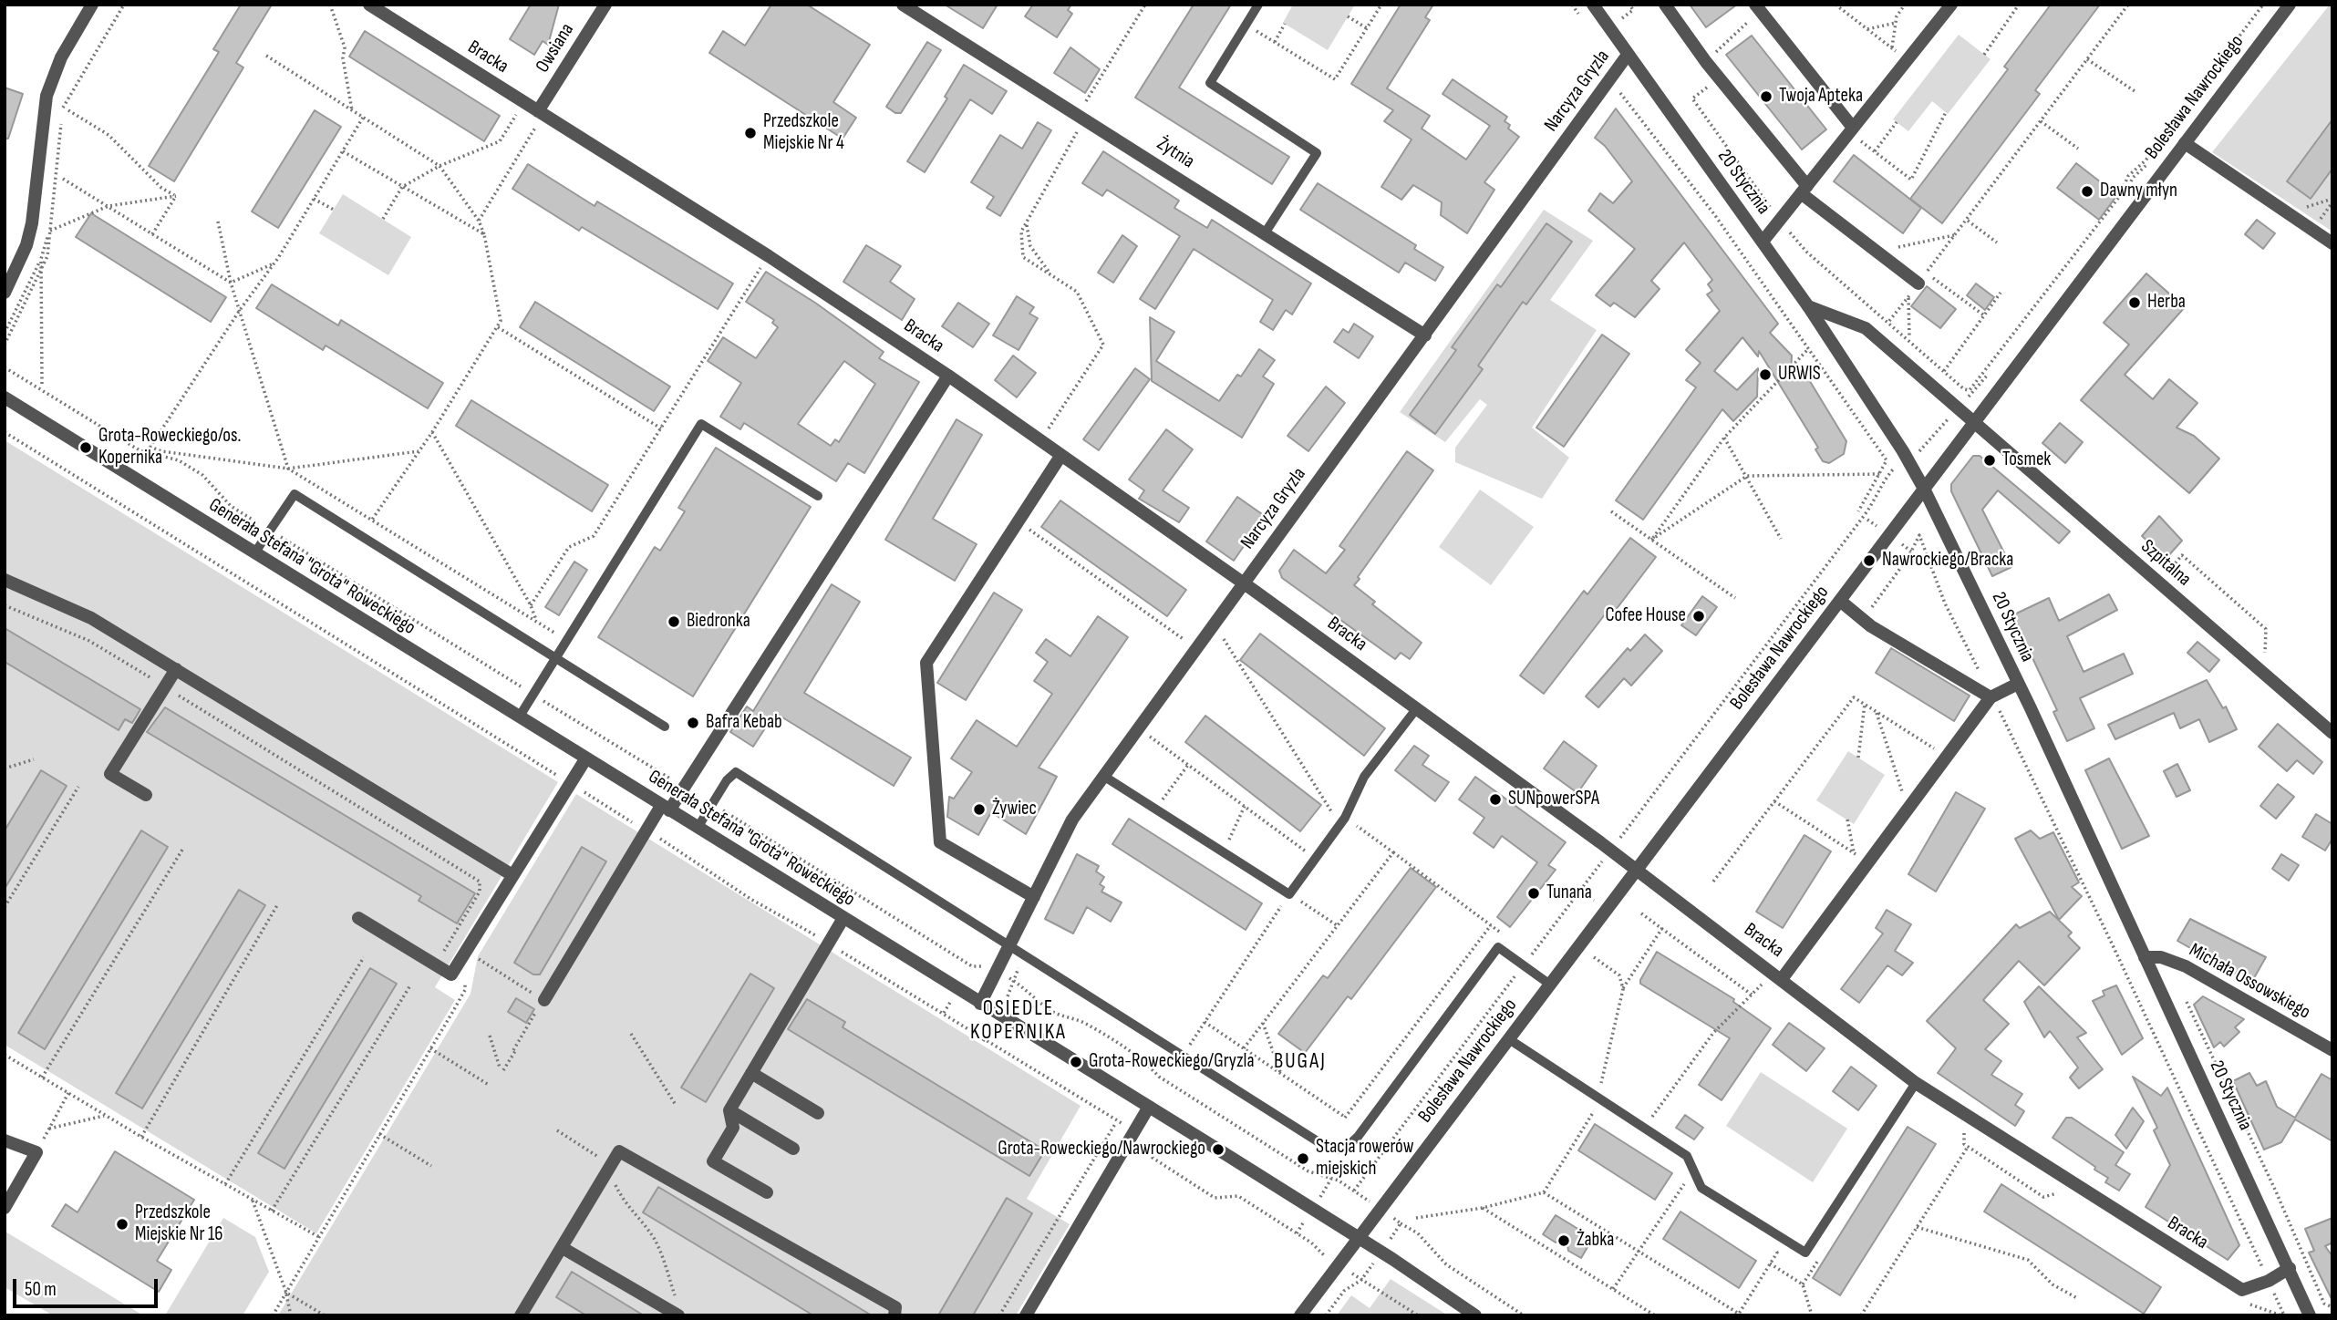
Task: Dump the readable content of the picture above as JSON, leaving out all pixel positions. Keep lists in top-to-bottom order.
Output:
{
  "streets": {
    "street": [
      "Owsiana",
      "Bracka",
      "Narcyza Gryzla",
      "Bolesława Nawrockiego",
      "Żytnia",
      "20 Stycznia",
      "Szpitalna",
      "Generała Stefana \"Grota\" Roweckiego",
      "Michała Ossowskiego"
    ]
  },
  "crossings": [
    ["Owsiana", "Bracka"],
    ["Bracka", "Narcyza Gryzla"],
    ["Bracka", "Bolesława Nawrockiego"],
    ["Bracka", "20 Stycznia"],
    ["Narcyza Gryzla", "Żytnia"],
    ["Narcyza Gryzla", "20 Stycznia"],
    ["Narcyza Gryzla", "Generała Stefana \"Grota\" Roweckiego"],
    ["Bolesława Nawrockiego", "20 Stycznia"],
    ["Bolesława Nawrockiego", "Szpitalna"],
    ["Bolesława Nawrockiego", "Generała Stefana \"Grota\" Roweckiego"],
    ["20 Stycznia", "Szpitalna"],
    ["20 Stycznia", "Michała Ossowskiego"]
  ],
  "districts": ["OSIEDLE KOPERNIKA", "BUGAJ"],
  "places": [
    "Twoja Apteka",
    "Przedszkole Miejskie Nr 4",
    "Dawny młyn",
    "Herba",
    "URWIS",
    "Grota-Roweckiego/os. Kopernika",
    "Tosmek",
    "Nawrockiego/Bracka",
    "Cofee House",
    "Biedronka",
    "Bafra Kebab",
    "SUNpowerSPA",
    "Żywiec",
    "Tunana",
    "Grota-Roweckiego/Gryzla",
    "Grota-Roweckiego/Nawrockiego",
    "Stacja rowerów miejskich",
    "Przedszkole Miejskie Nr 16",
    "Żabka"
  ],
  "scale_bar": "50 m"
}
